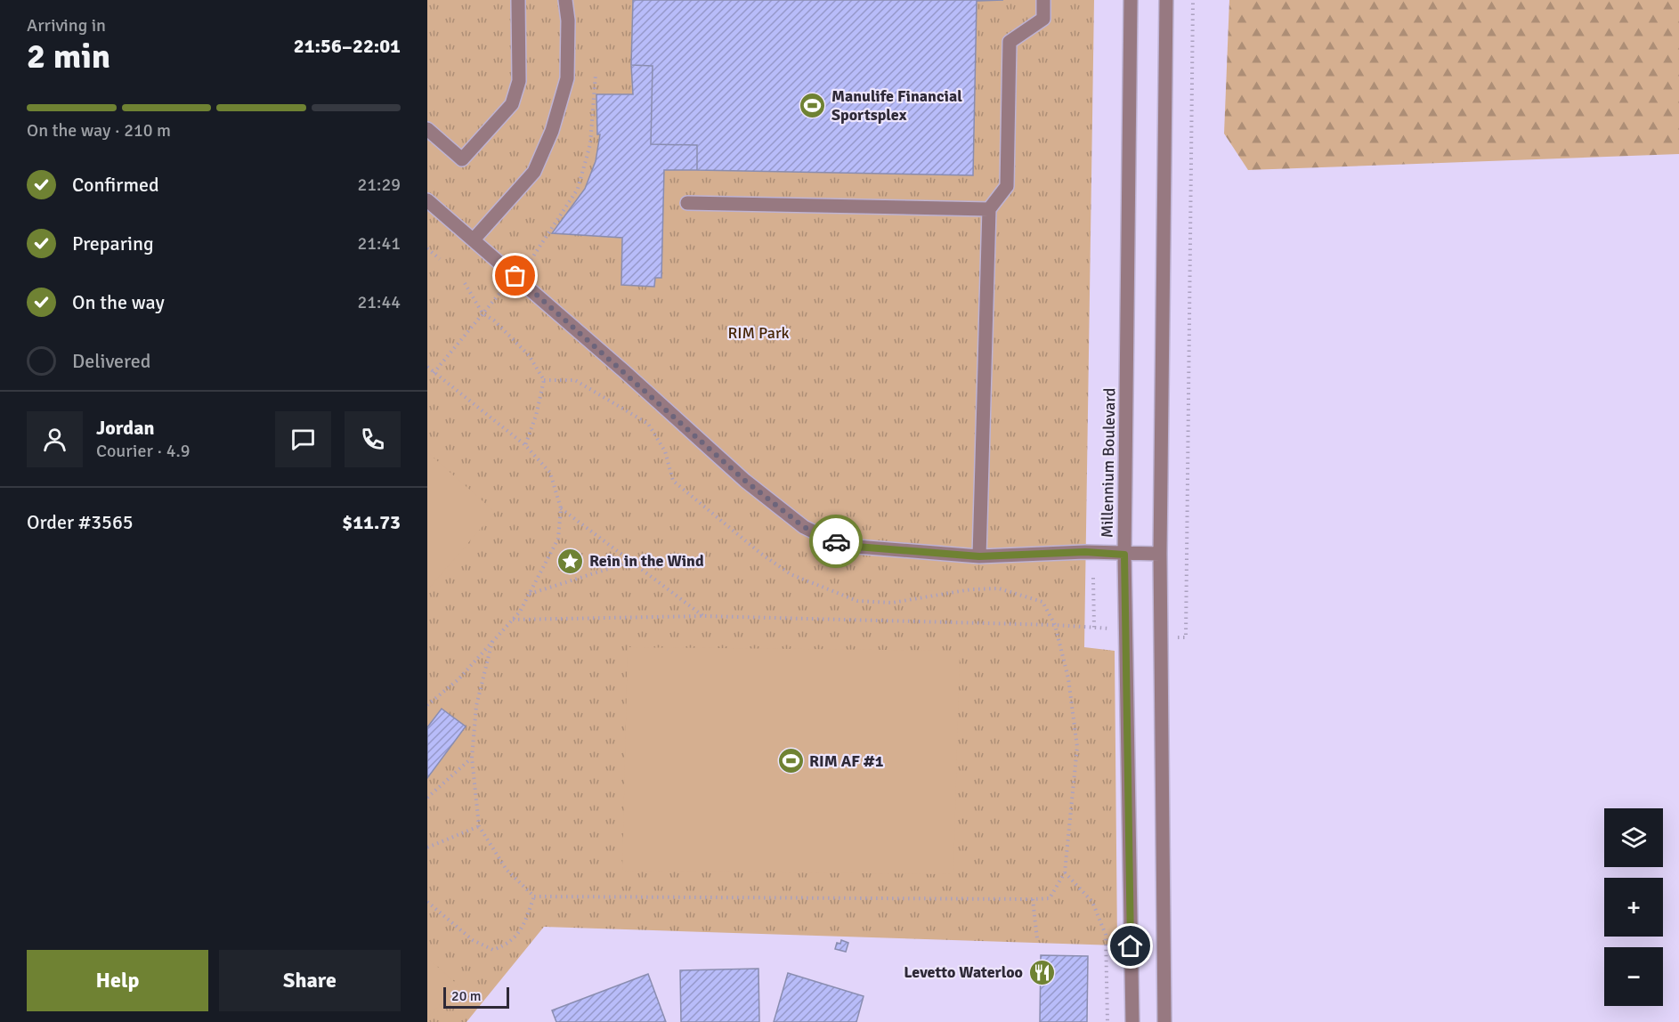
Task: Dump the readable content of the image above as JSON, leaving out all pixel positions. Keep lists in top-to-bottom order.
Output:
{
  "streets": {
    "street": ["Millennium Boulevard"]
  },
  "parks": ["RIM Park"],
  "places": {
    "sports": ["Manulife Financial Sportsplex", "RIM AF #1"],
    "place": ["Rein in the Wind"],
    "restaurant": ["Levetto Waterloo"]
  },
  "scale_bar": "20 m",
  "page": {
    "heading": ["2 min", "Arriving in", "21:56–22:01"],
    "panel": [
      "Jordan",
      "Courier · 4.9",
      "Order #3565",
      "$11.73"
    ],
    "bar": "On the way · 210 m",
    "list": [
      ["Confirmed", "21:29"],
      ["Preparing", "21:41"],
      ["On the way", "21:44"],
      "Delivered"
    ],
    "map_buttons": ["+", "−"],
    "buttons": ["Help", "Share"],
    "scale": "20 m"
  }
}
